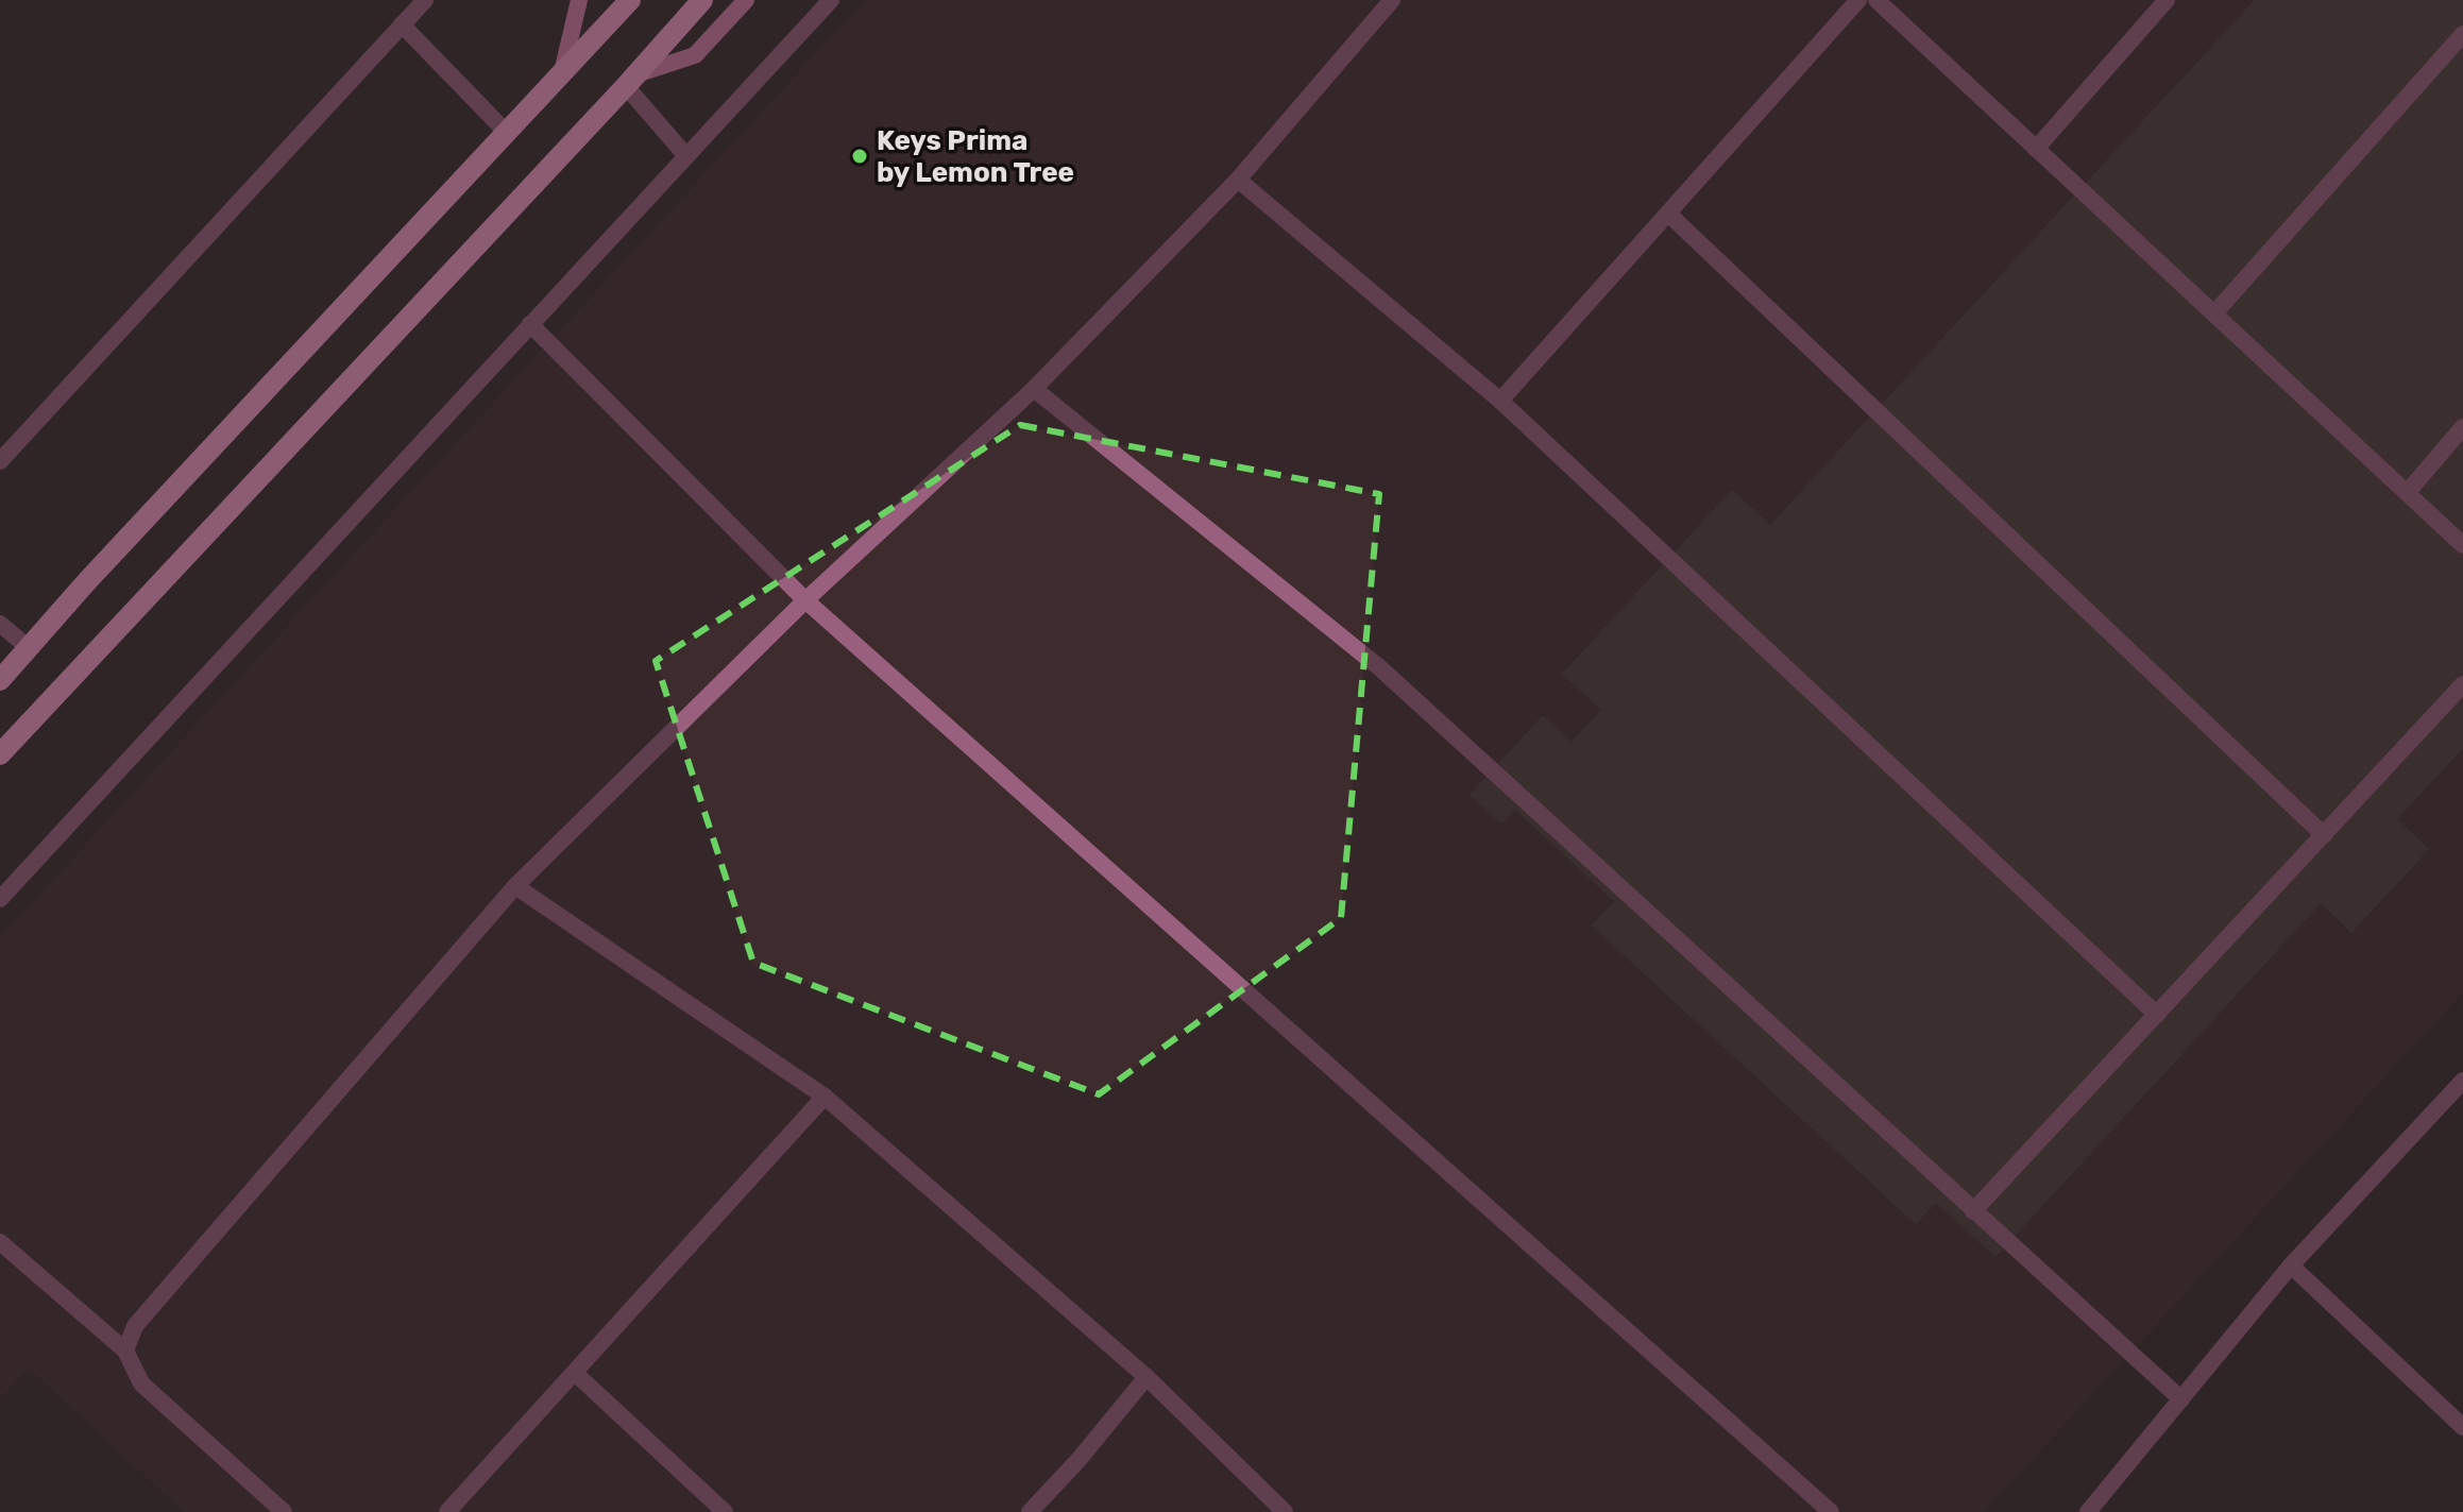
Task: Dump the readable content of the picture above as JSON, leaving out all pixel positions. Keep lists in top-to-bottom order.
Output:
{
  "places": ["Keys Prima by Lemon Tree"]
}
